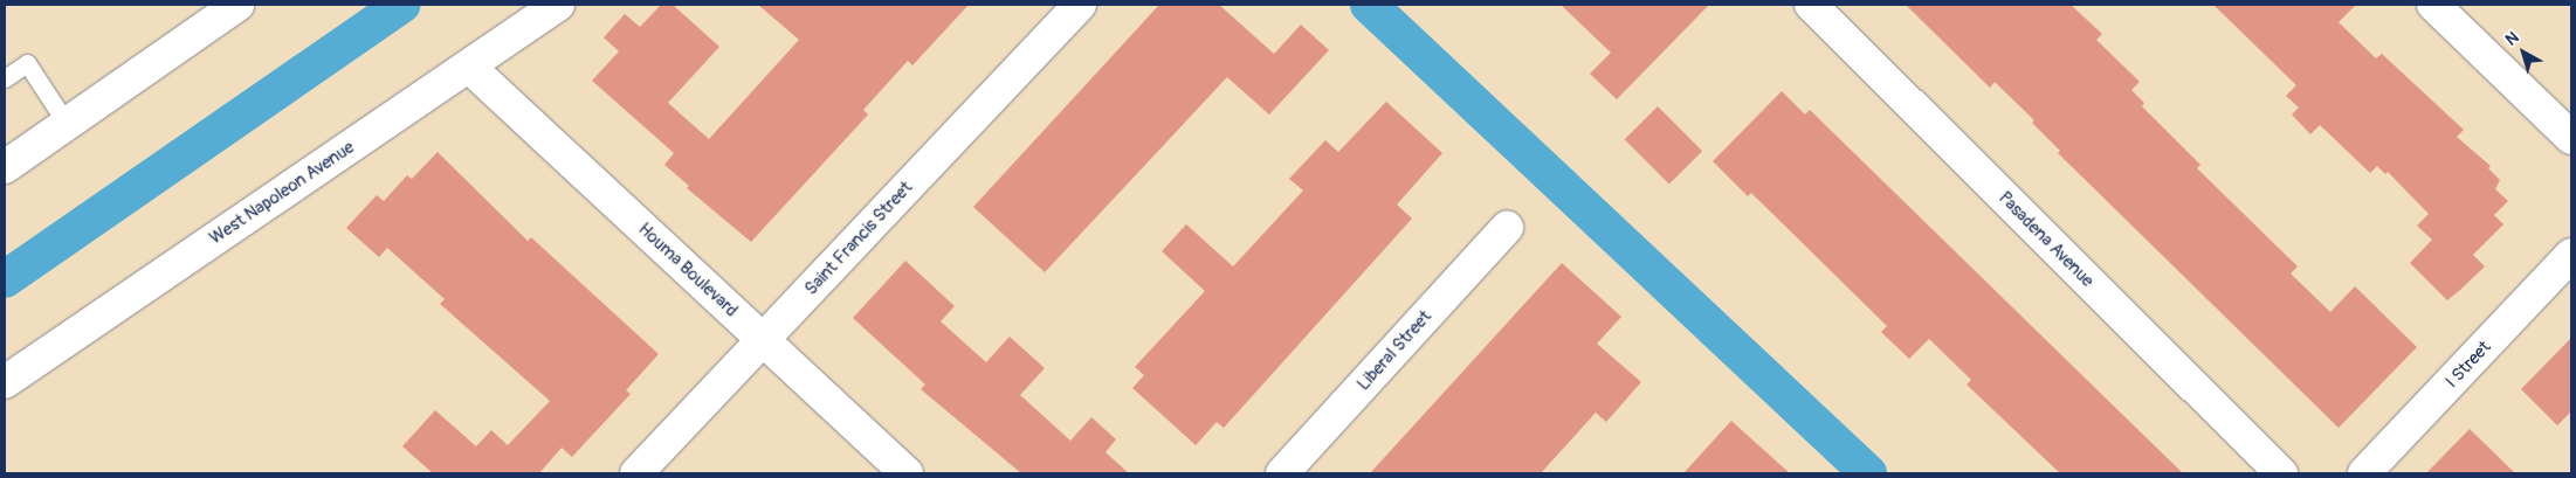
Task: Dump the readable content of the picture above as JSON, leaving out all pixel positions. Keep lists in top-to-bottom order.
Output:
{
  "streets": {
    "street": [
      "West Napoleon Avenue",
      "Saint Francis Street",
      "Pasadena Avenue",
      "Houma Boulevard",
      "Liberal Street",
      "I Street"
    ]
  },
  "crossings": [
    ["West Napoleon Avenue", "Houma Boulevard"],
    ["Saint Francis Street", "Houma Boulevard"]
  ],
  "north": "top left"
}
